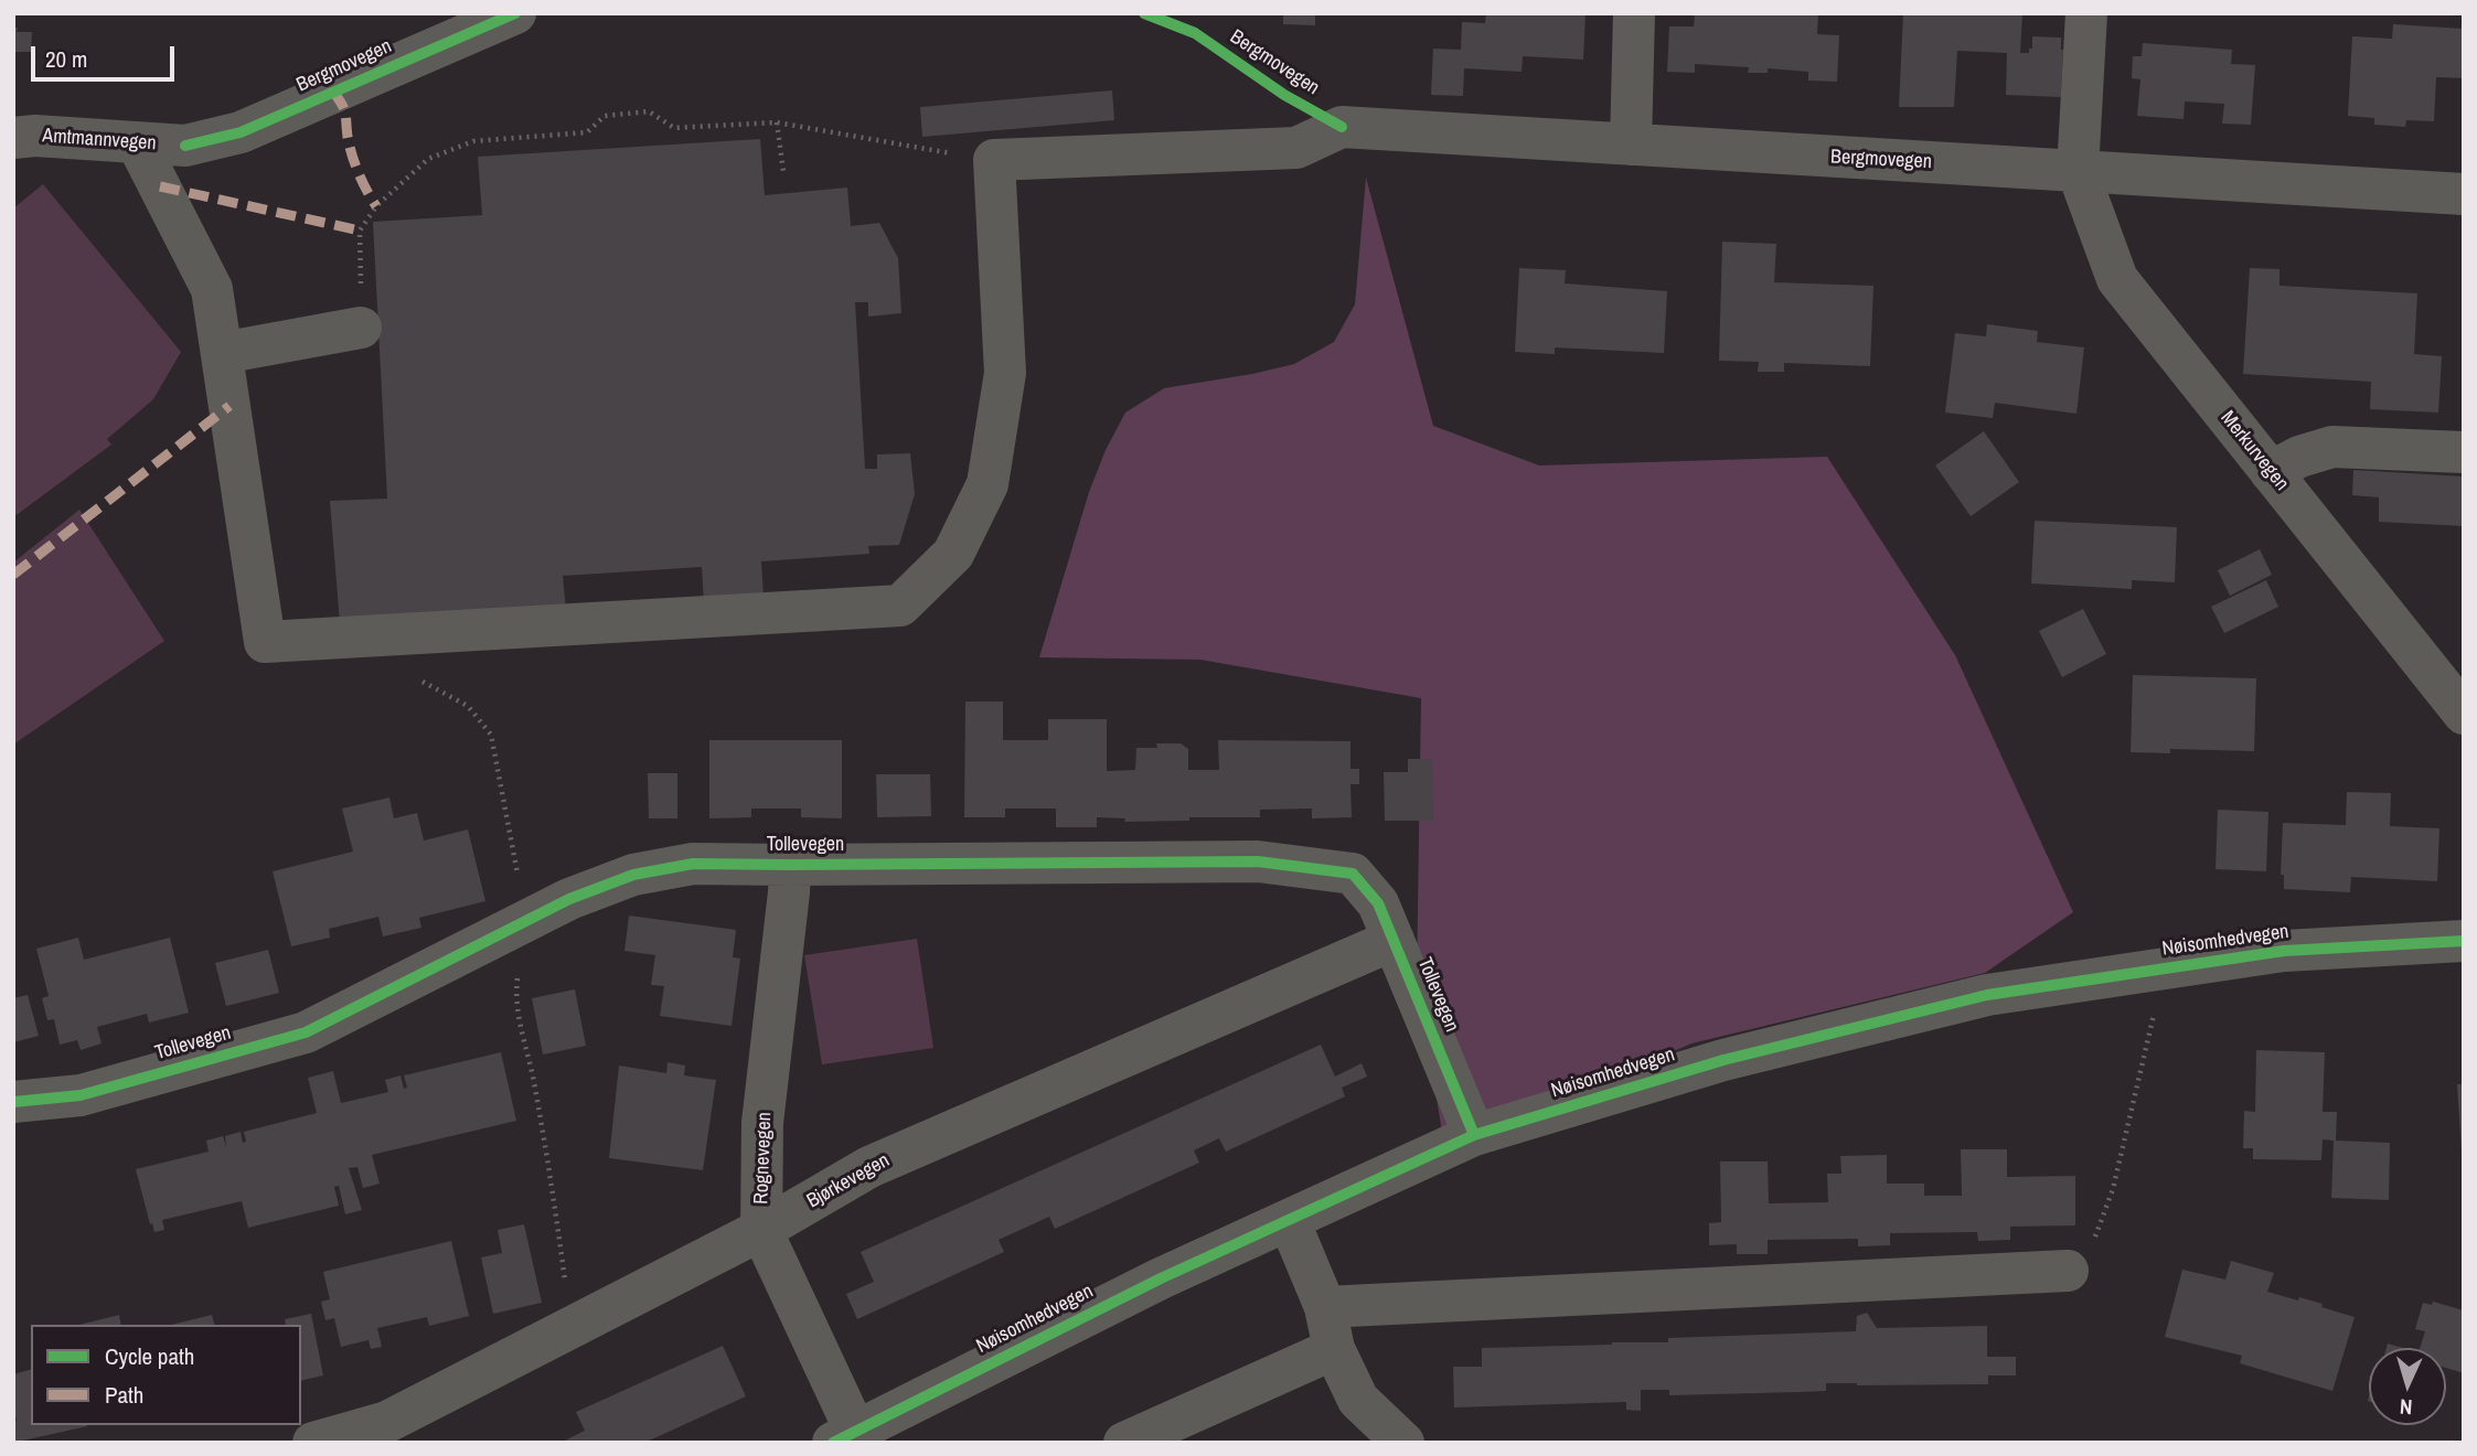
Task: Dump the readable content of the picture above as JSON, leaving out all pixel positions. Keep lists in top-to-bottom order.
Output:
{
  "streets": {
    "street": [
      "Bergmovegen",
      "Amtmannvegen",
      "Merkurvegen",
      "Tollevegen",
      "Nøisomhedvegen",
      "Rognevegen",
      "Bjørkevegen"
    ]
  },
  "crossings": [
    ["Bergmovegen", "Amtmannvegen"],
    ["Bergmovegen", "Merkurvegen"],
    ["Tollevegen", "Nøisomhedvegen"],
    ["Tollevegen", "Rognevegen"],
    ["Tollevegen", "Bjørkevegen"],
    ["Nøisomhedvegen", "Rognevegen"],
    ["Rognevegen", "Bjørkevegen"]
  ],
  "legend": ["Cycle path", "Path"],
  "scale_bar": "20 m",
  "north": "bottom"
}
